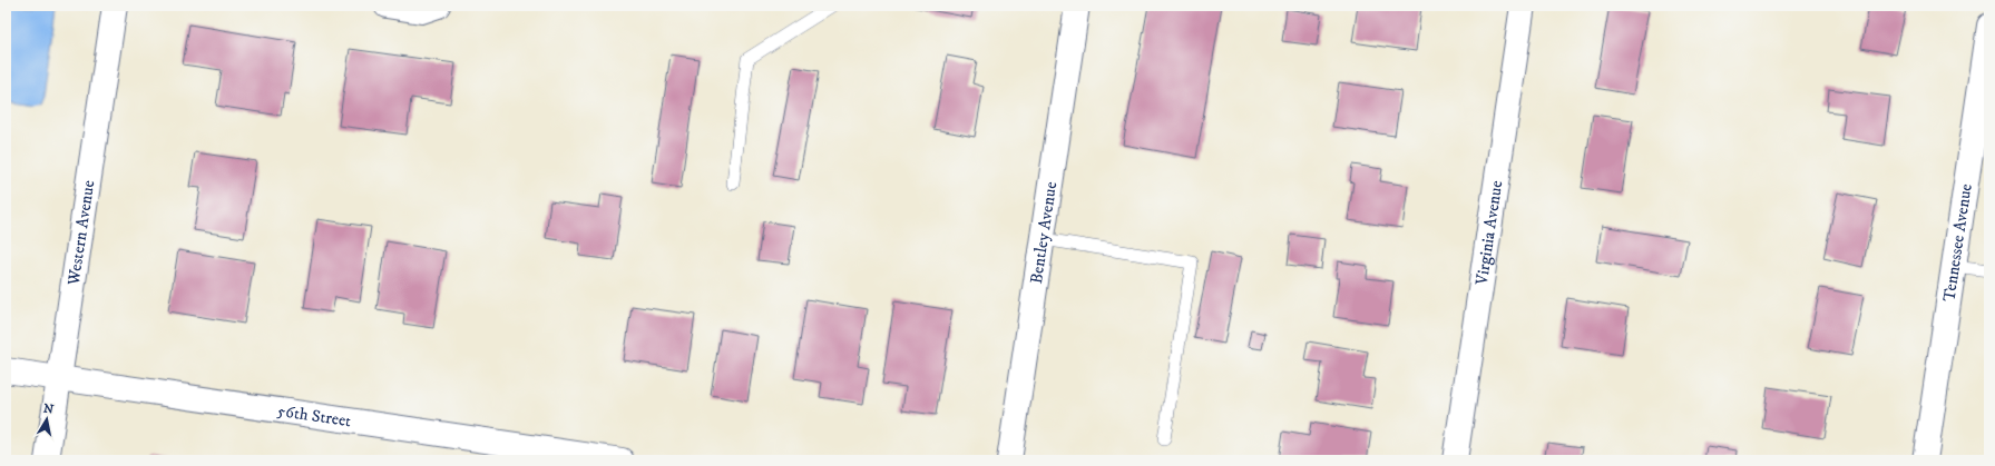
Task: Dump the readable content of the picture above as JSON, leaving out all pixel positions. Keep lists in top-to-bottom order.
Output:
{
  "streets": {
    "street": [
      "Bentley Avenue",
      "Western Avenue",
      "Virginia Avenue",
      "Tennessee Avenue",
      "56th Street"
    ]
  },
  "crossings": [
    ["Western Avenue", "56th Street"]
  ],
  "north": "top"
}
